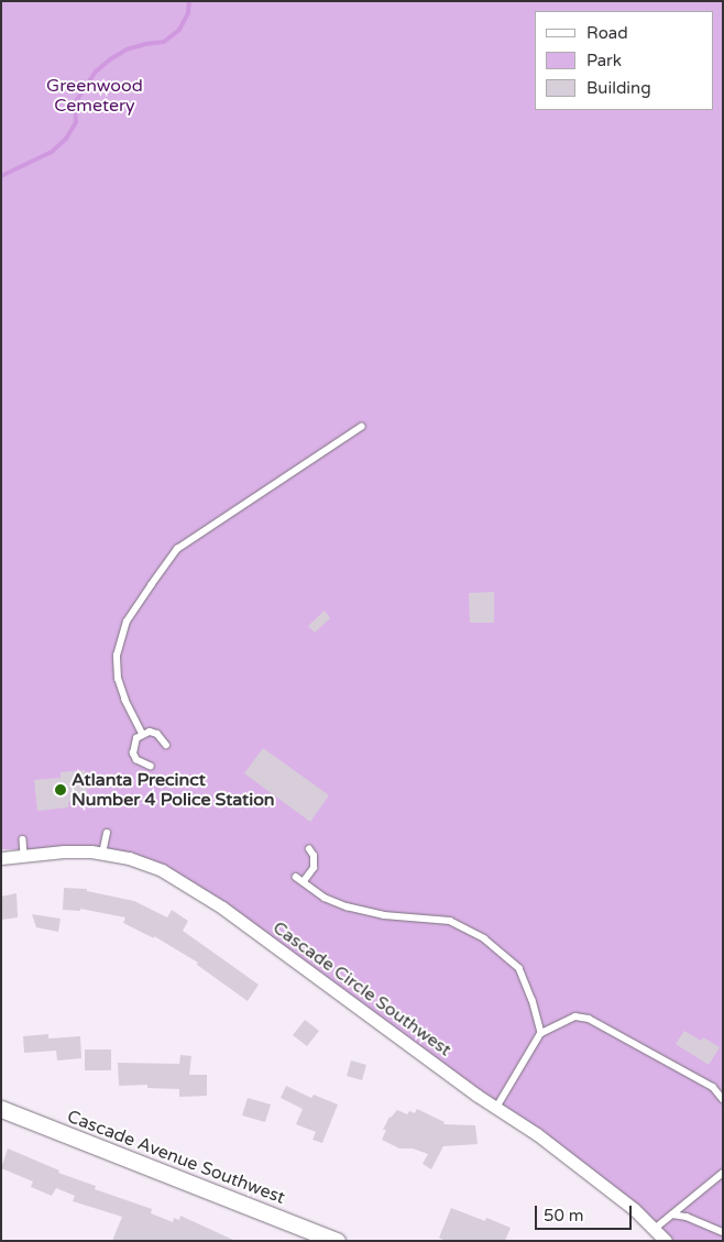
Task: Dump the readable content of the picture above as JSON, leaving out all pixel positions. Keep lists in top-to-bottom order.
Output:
{
  "streets": {
    "main road": ["Cascade Avenue Southwest"],
    "street": ["Cascade Circle Southwest"]
  },
  "parks": ["Greenwood Cemetery"],
  "places": ["Atlanta Precinct Number 4 Police Station"],
  "legend": ["Road", "Park", "Building"],
  "scale_bar": "50 m"
}
